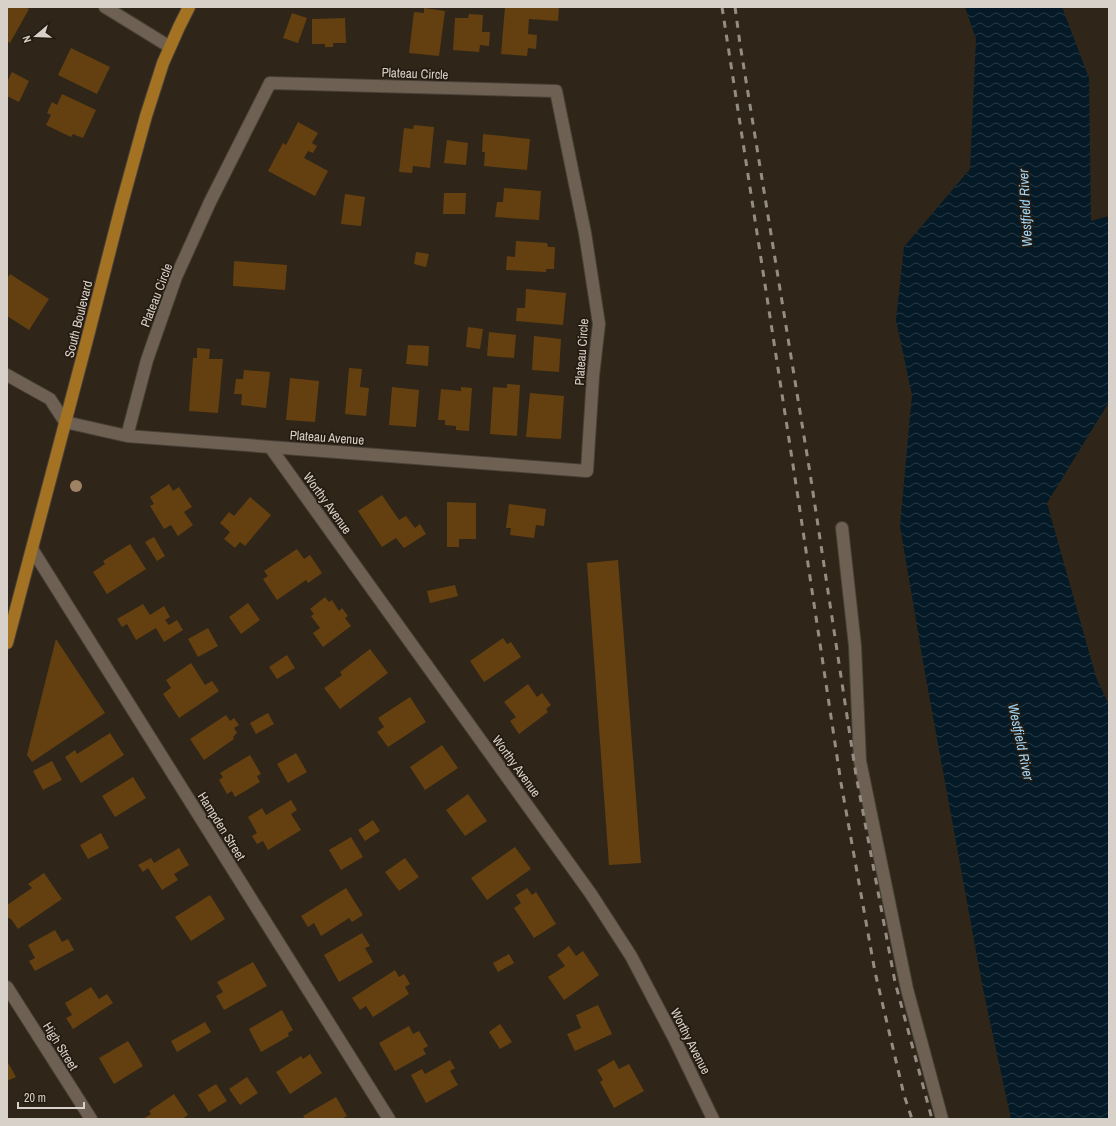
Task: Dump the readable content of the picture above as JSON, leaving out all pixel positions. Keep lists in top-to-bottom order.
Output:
{
  "streets": {
    "main road": ["South Boulevard"],
    "street": [
      "Plateau Circle",
      "Plateau Avenue",
      "Worthy Avenue",
      "Hampden Street",
      "High Street"
    ]
  },
  "crossings": [
    ["Plateau Circle", "Plateau Avenue"],
    ["South Boulevard", "Plateau Avenue"],
    ["South Boulevard", "Hampden Street"],
    ["Plateau Avenue", "Worthy Avenue"]
  ],
  "water": ["Westfield River"],
  "scale_bar": "20 m",
  "north": "left"
}
